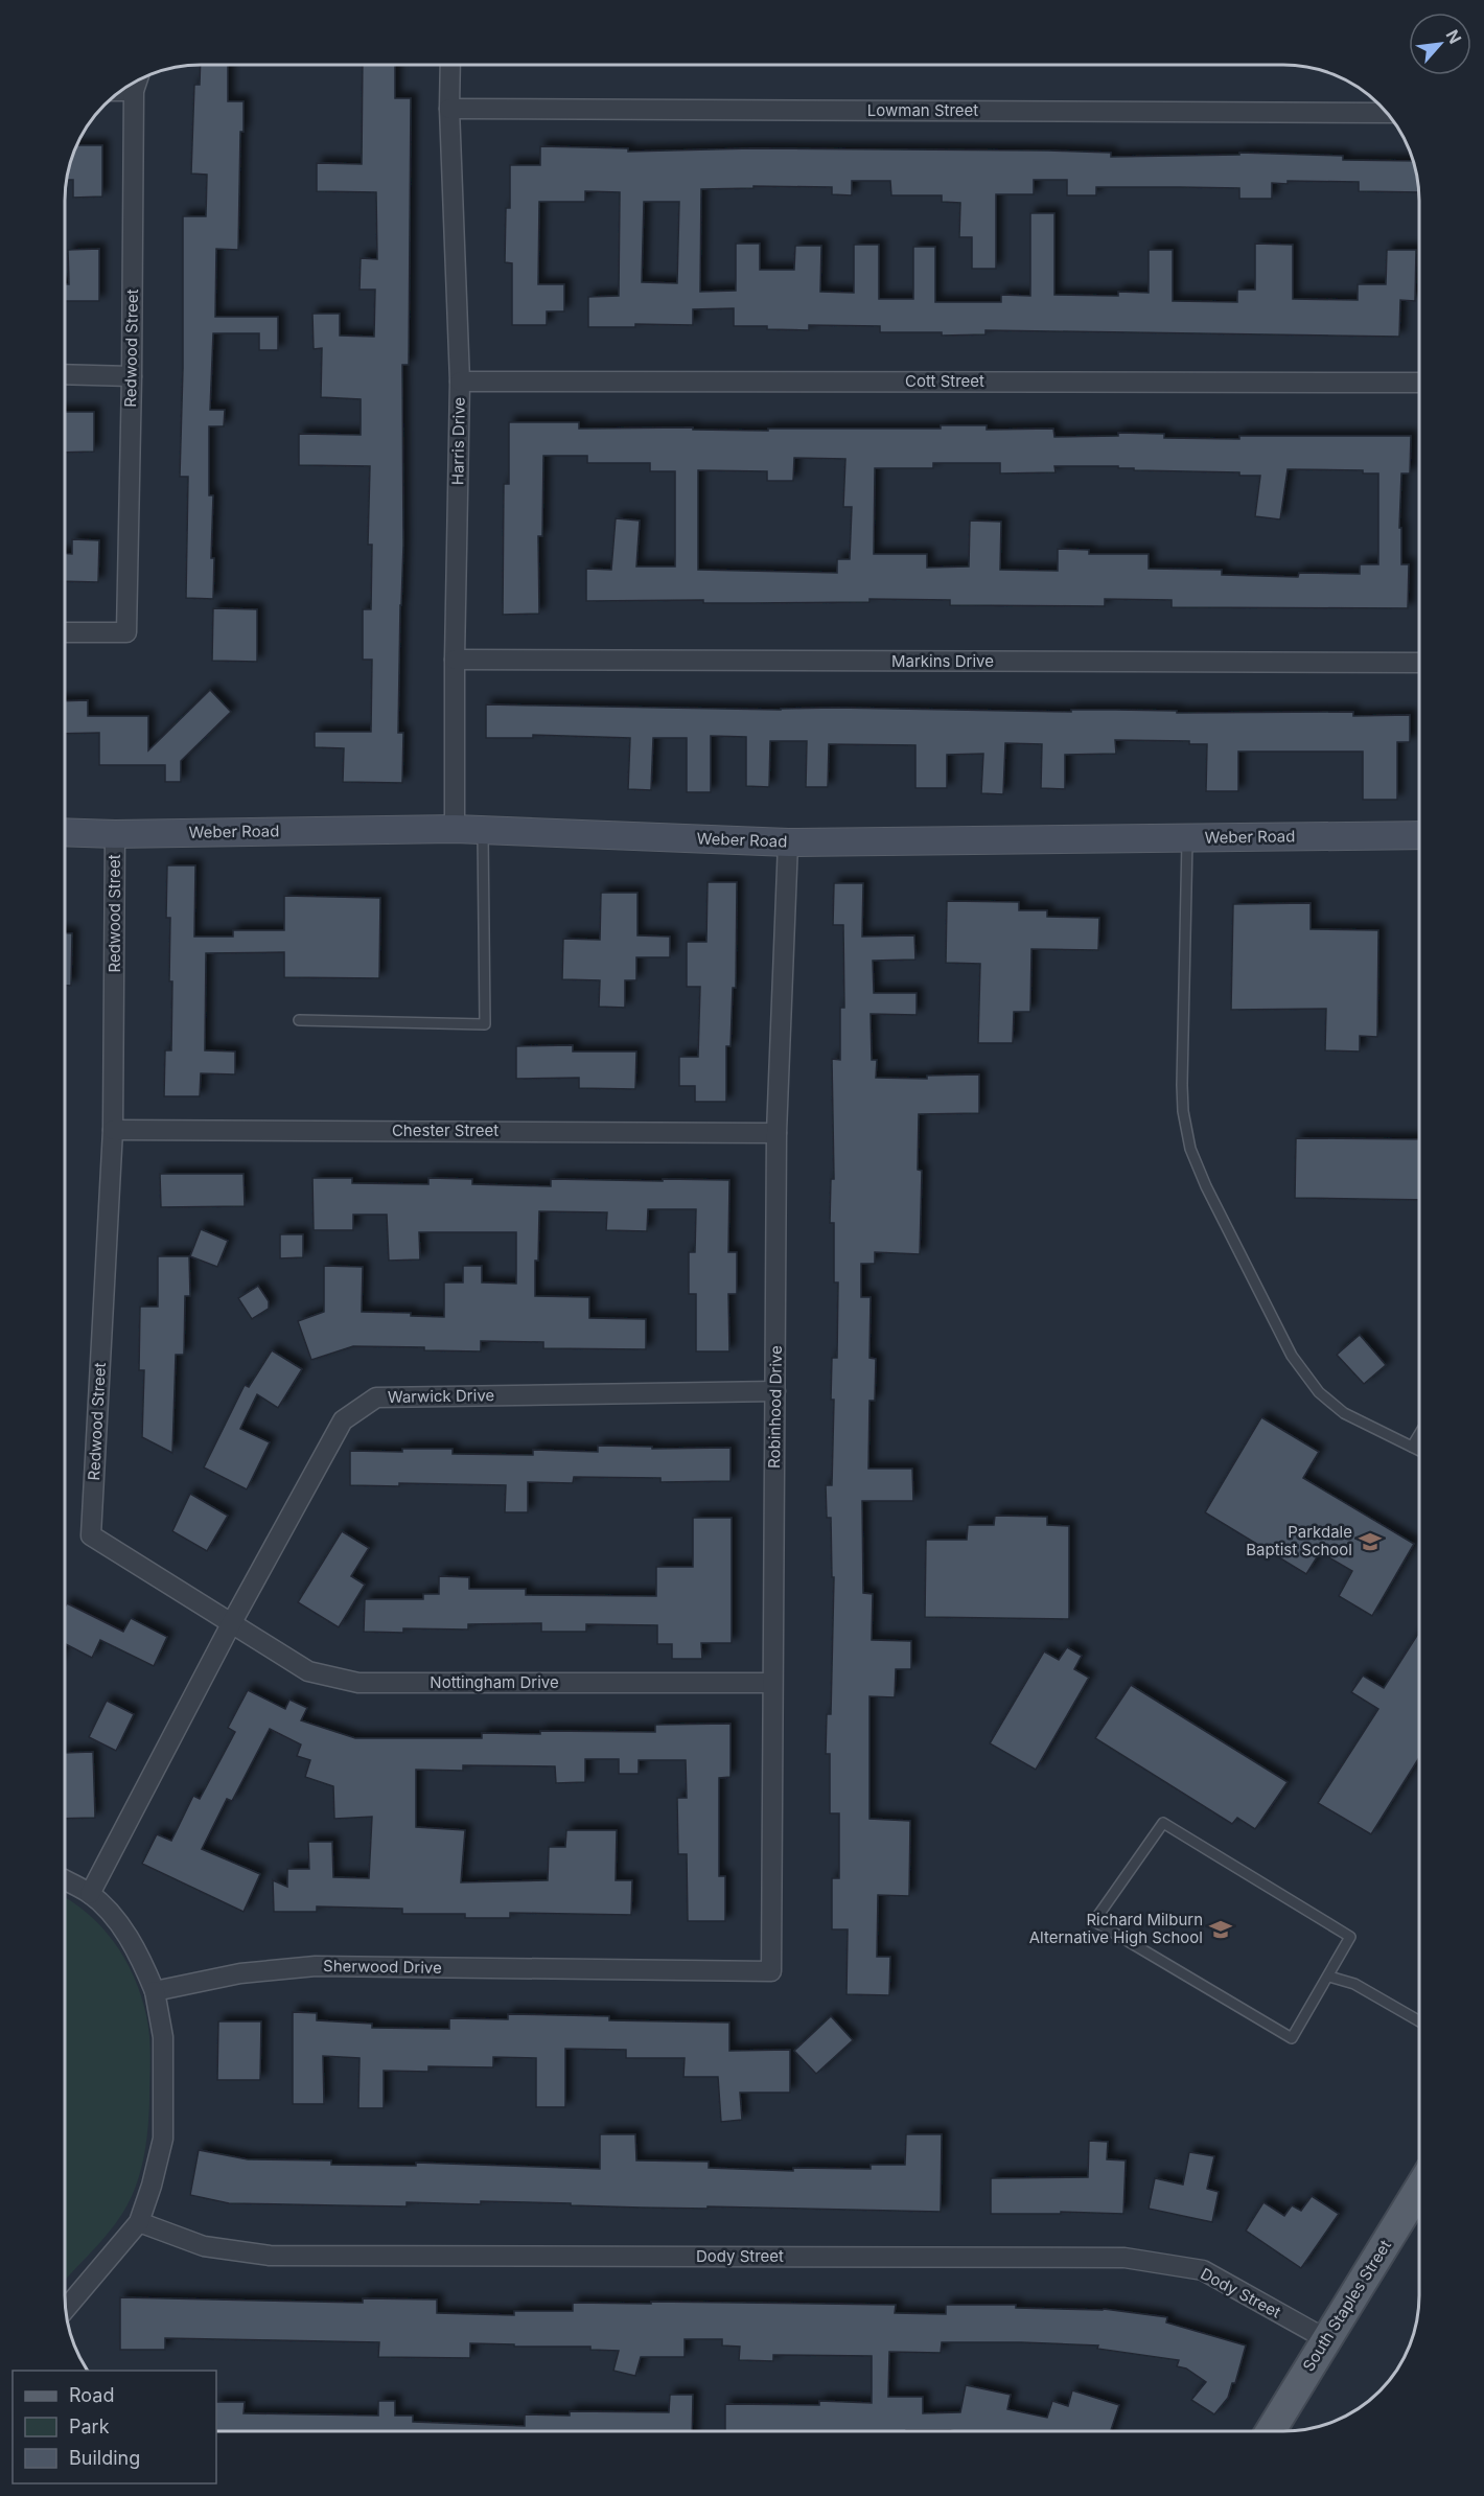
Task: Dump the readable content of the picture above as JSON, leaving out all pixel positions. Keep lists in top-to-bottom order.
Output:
{
  "streets": {
    "main road": ["Weber Road", "South Staples Street"],
    "street": [
      "Lowman Street",
      "Redwood Street",
      "Cott Street",
      "Harris Drive",
      "Markins Drive",
      "Chester Street",
      "Warwick Drive",
      "Robinhood Drive",
      "Nottingham Drive",
      "Sherwood Drive",
      "Dody Street"
    ]
  },
  "crossings": [
    ["Lowman Street", "Harris Drive"],
    ["Redwood Street", "Weber Road"],
    ["Redwood Street", "Chester Street"],
    ["Redwood Street", "Warwick Drive"],
    ["Redwood Street", "Nottingham Drive"],
    ["Cott Street", "Harris Drive"],
    ["Harris Drive", "Markins Drive"],
    ["Harris Drive", "Weber Road"],
    ["Weber Road", "Robinhood Drive"],
    ["Chester Street", "Robinhood Drive"],
    ["Warwick Drive", "Robinhood Drive"],
    ["Warwick Drive", "Nottingham Drive"],
    ["Robinhood Drive", "Nottingham Drive"],
    ["Robinhood Drive", "Sherwood Drive"],
    ["Dody Street", "South Staples Street"]
  ],
  "places": {
    "school or university": ["Parkdale Baptist School", "Richard Milburn Alternative High School"]
  },
  "legend": ["Road", "Park", "Building"],
  "north": "top right"
}
